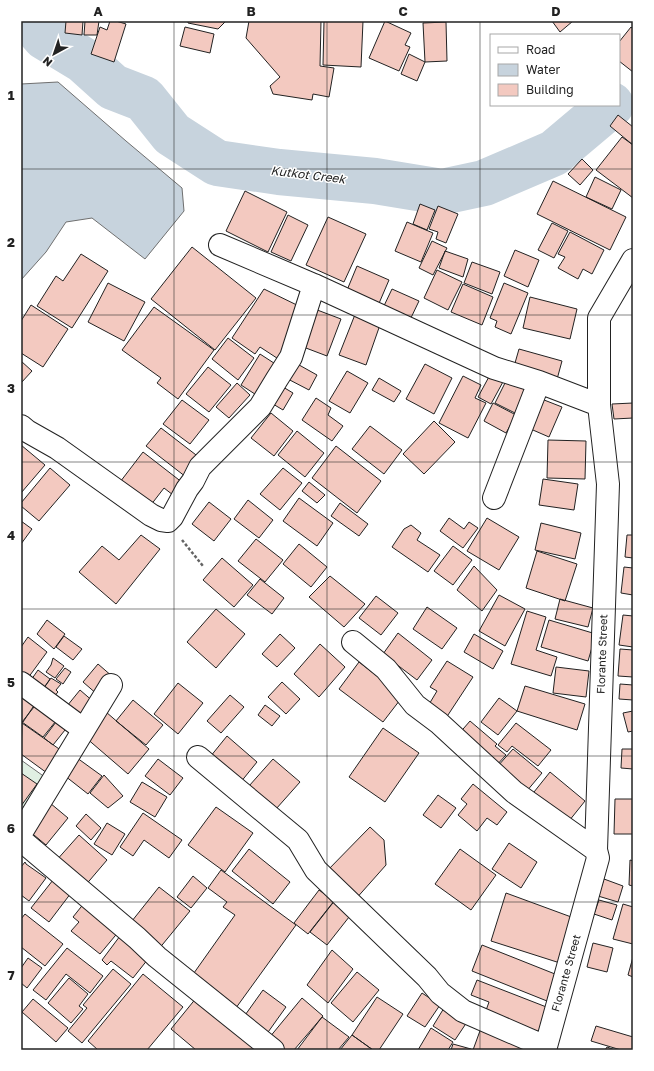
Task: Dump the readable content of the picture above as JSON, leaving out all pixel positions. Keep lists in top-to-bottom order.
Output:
{
  "streets": {
    "street": ["Florante Street"]
  },
  "water": ["Kutkot Creek"],
  "legend": ["Road", "Water", "Building"],
  "north": "bottom left",
  "grid": {
    "columns": [
      "A",
      "B",
      "C",
      "D"
    ],
    "rows": [
      "1",
      "2",
      "3",
      "4",
      "5",
      "6",
      "7"
    ]
  }
}
